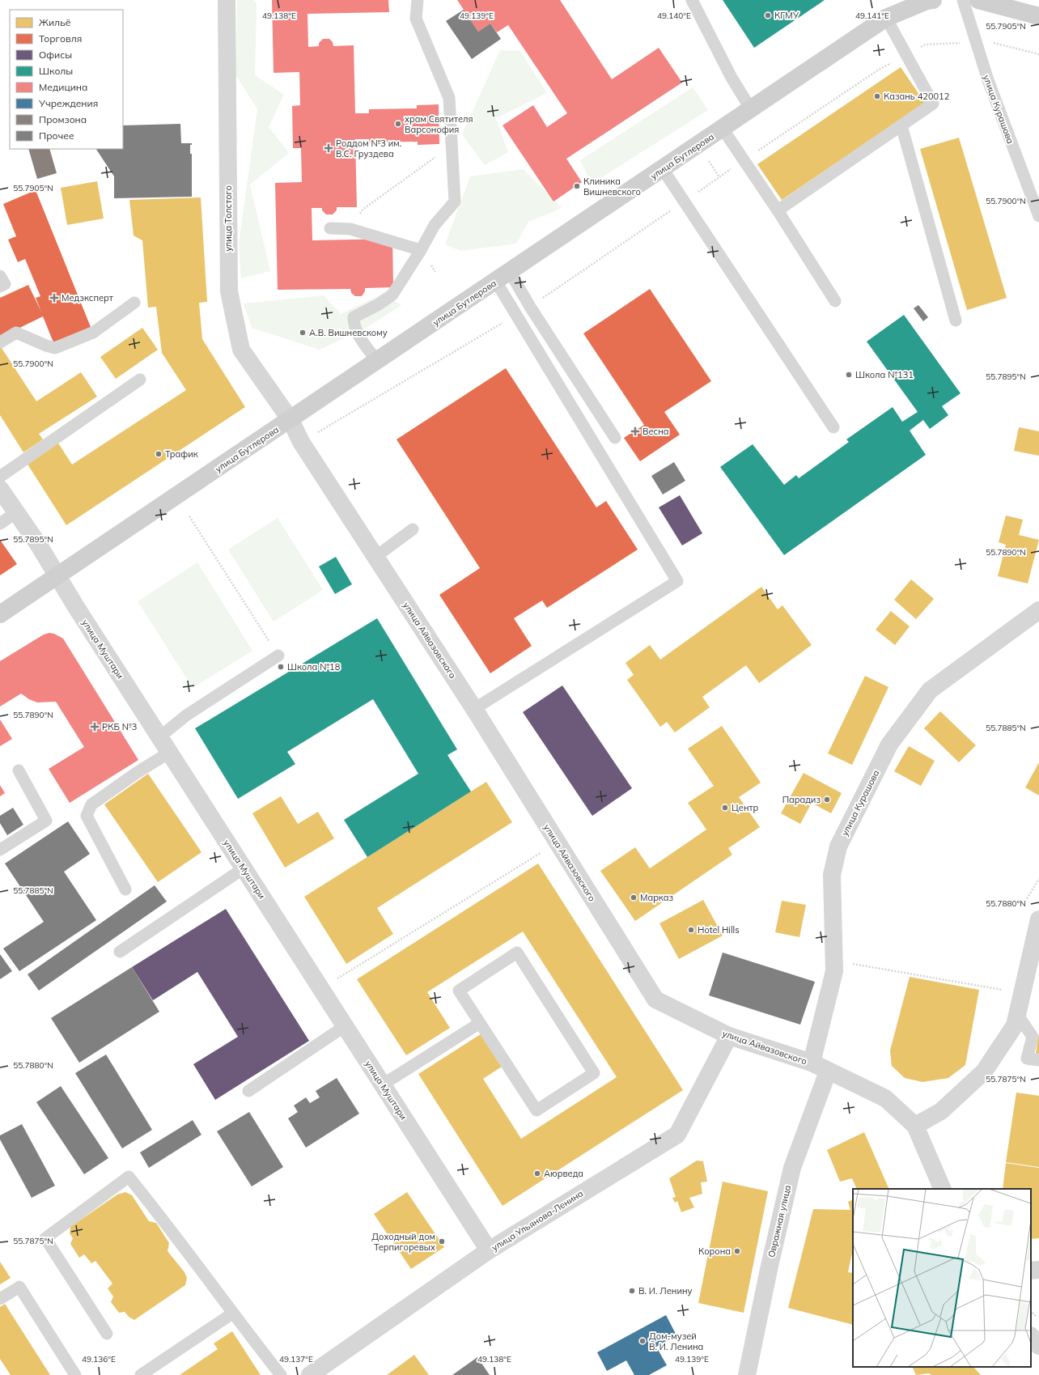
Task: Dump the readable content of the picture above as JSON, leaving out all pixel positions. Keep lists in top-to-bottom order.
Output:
{
  "streets": {
    "main road": ["улица Бутлерова"],
    "street": [
      "улица Курашова",
      "улица Толстого",
      "улица Айвазовского",
      "улица Муштари",
      "улица Ульянова-Ленина",
      "Овражная улица"
    ]
  },
  "crossings": [
    ["улица Курашова", "улица Айвазовского"],
    ["улица Бутлерова", "улица Толстого"],
    ["улица Бутлерова", "улица Айвазовского"],
    ["улица Бутлерова", "улица Муштари"],
    ["улица Толстого", "улица Айвазовского"],
    ["улица Айвазовского", "улица Ульянова-Ленина"],
    ["улица Айвазовского", "Овражная улица"],
    ["улица Муштари", "улица Ульянова-Ленина"]
  ],
  "places": {
    "other": [
      "КГМУ",
      "Казань 420012",
      "храм Святителя Варсонофия",
      "Клиника Вишневского",
      "А.В. Вишневскому",
      "Школа №131",
      "Трафик",
      "Школа №18",
      "Парадиз",
      "Центр",
      "Марказ",
      "Hotel Hills",
      "Аюрведа",
      "Доходный дом Терпигоревых",
      "Корона",
      "В. И. Ленину",
      "Дом-музей В. И. Ленина"
    ],
    "health": [
      "Роддом №3 им. В.С. Груздева",
      "Медэксперт",
      "Весна",
      "РКБ №3"
    ]
  },
  "legend": [
    "Жильё",
    "Торговля",
    "Офисы",
    "Школы",
    "Медицина",
    "Учреждения",
    "Промзона",
    "Прочее"
  ],
  "coordinates": [
    "49.138°E",
    "49.139°E",
    "49.140°E",
    "49.141°E",
    "55.7905°N",
    "55.7900°N",
    "55.7895°N",
    "55.7890°N",
    "55.7885°N",
    "55.7880°N",
    "55.7875°N",
    "49.136°E",
    "49.137°E"
  ]
}
